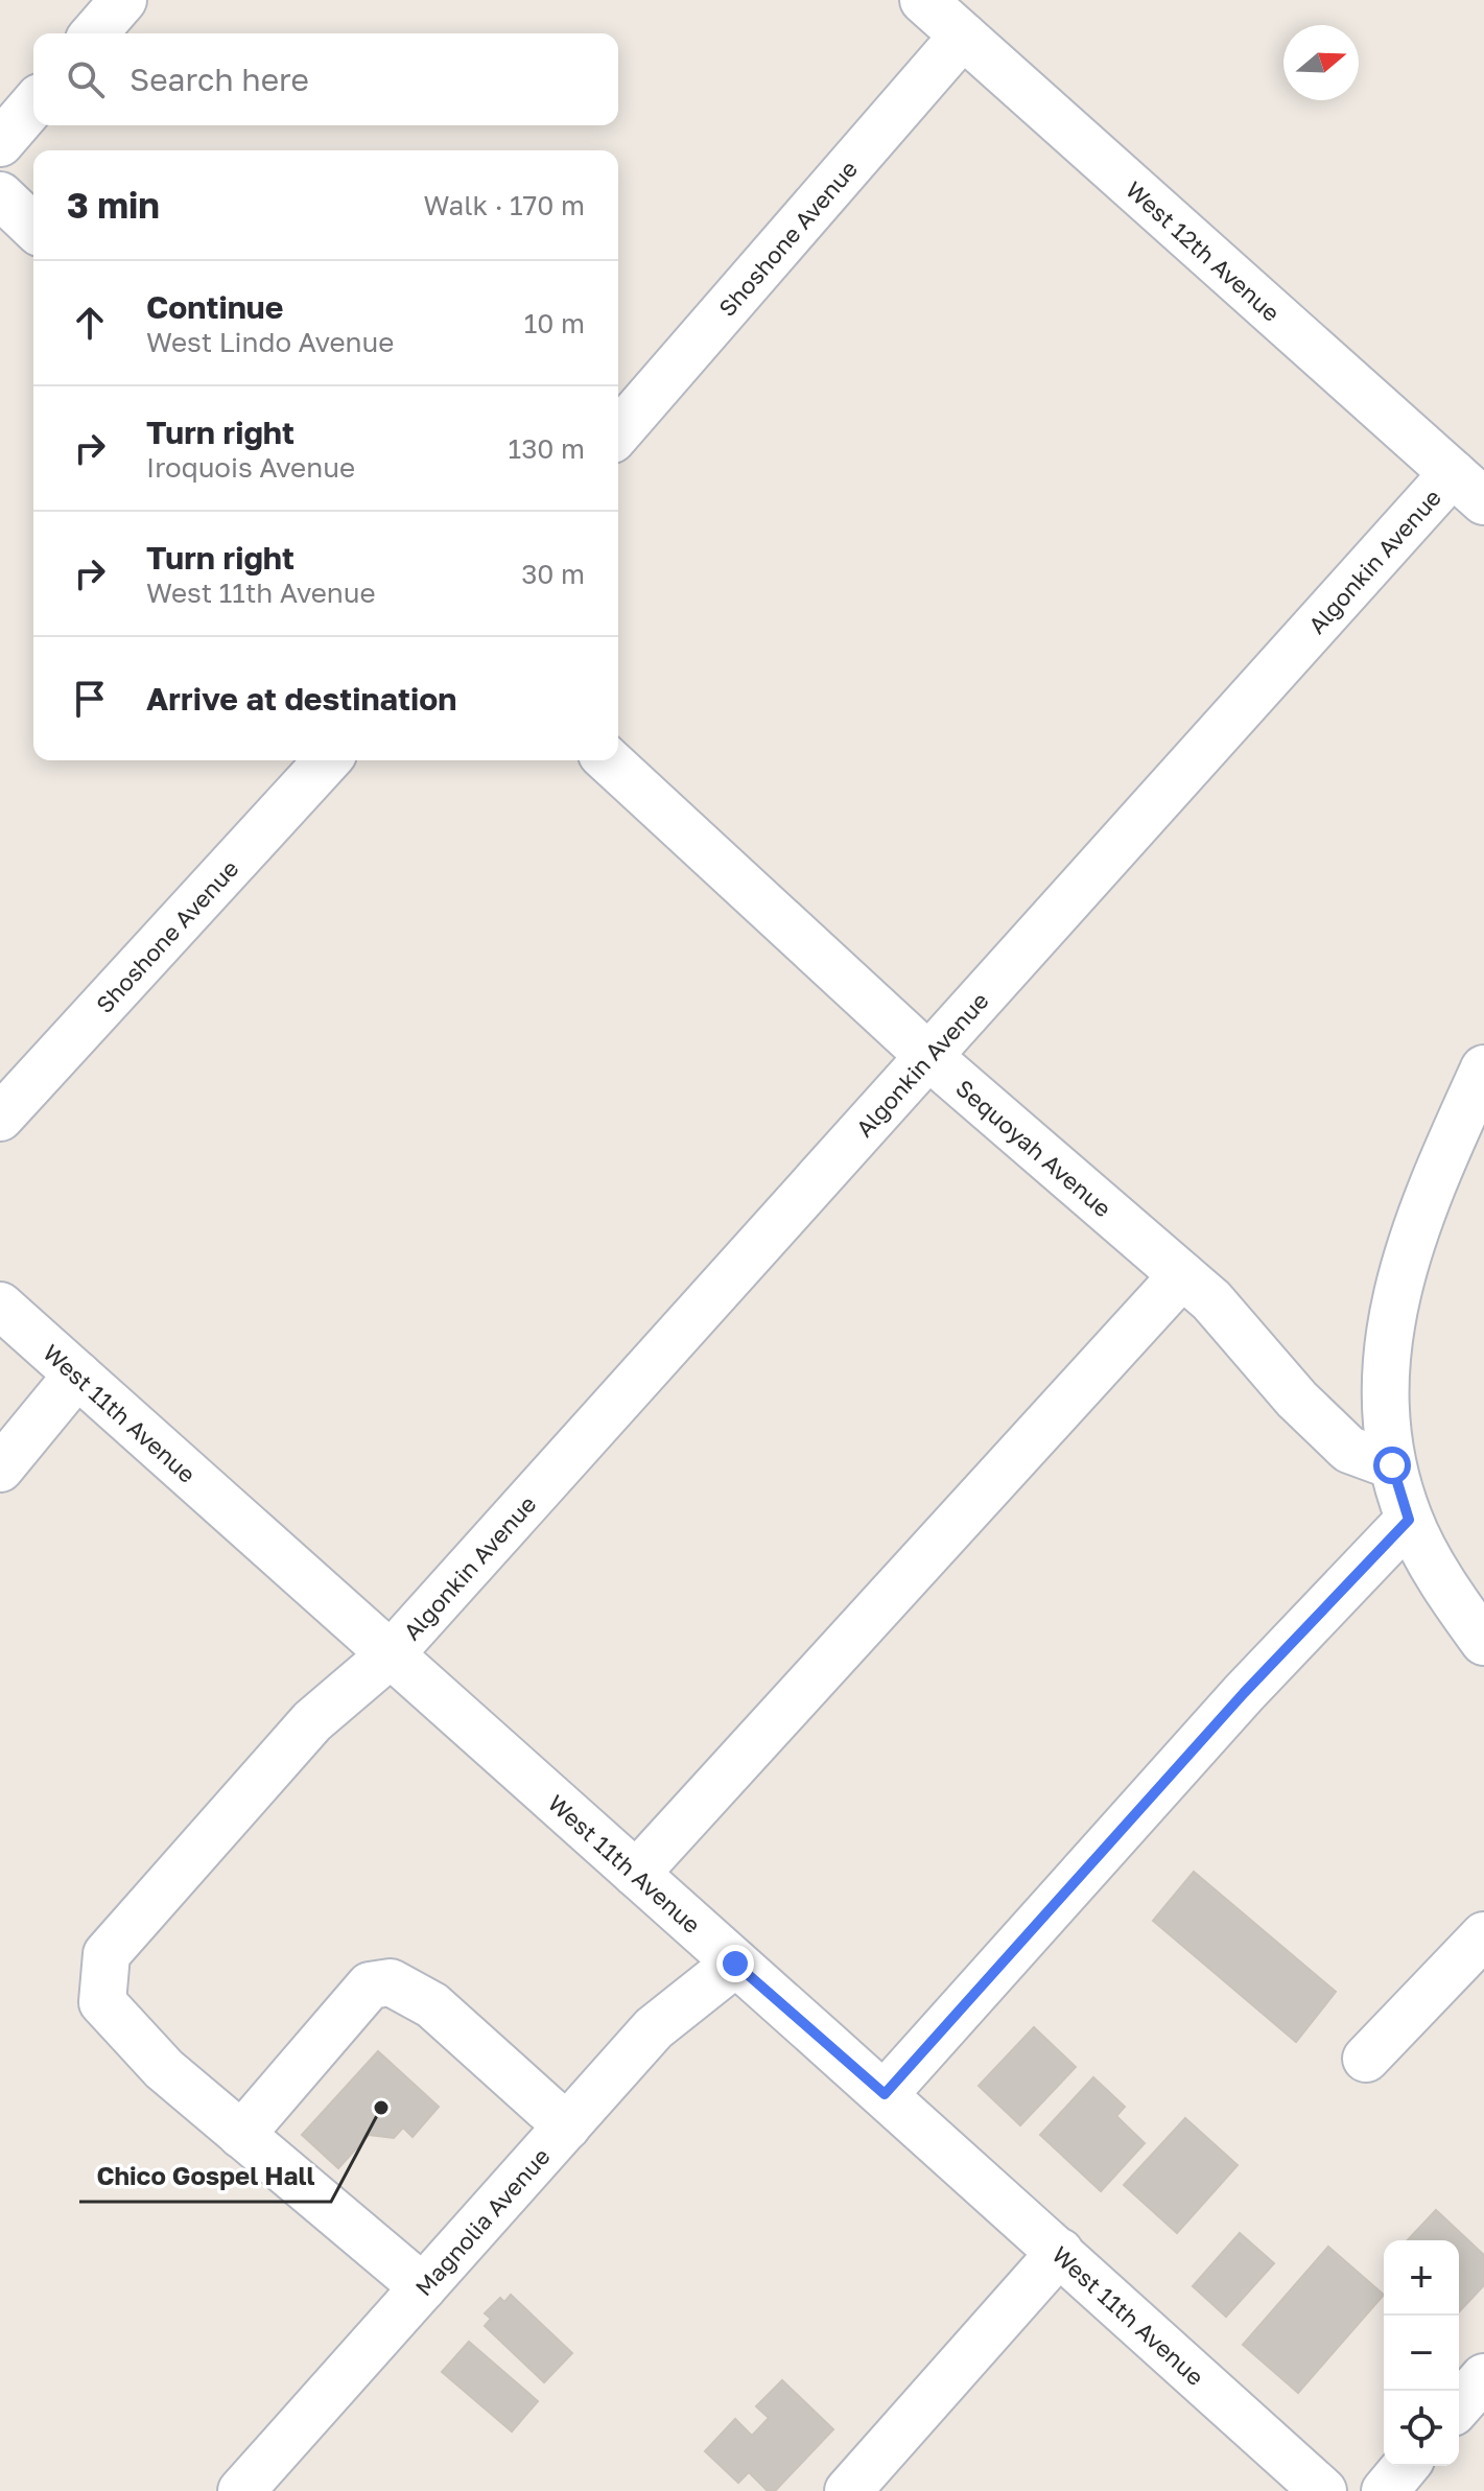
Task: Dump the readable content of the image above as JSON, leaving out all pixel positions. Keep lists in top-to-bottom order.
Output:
{
  "streets": {
    "street": [
      "Shoshone Avenue",
      "West 12th Avenue",
      "Algonkin Avenue",
      "Sequoyah Avenue",
      "West 11th Avenue",
      "Magnolia Avenue"
    ]
  },
  "crossings": [
    ["Shoshone Avenue", "West 12th Avenue"],
    ["West 12th Avenue", "Algonkin Avenue"],
    ["Algonkin Avenue", "Sequoyah Avenue"],
    ["Algonkin Avenue", "West 11th Avenue"],
    ["West 11th Avenue", "Magnolia Avenue"]
  ],
  "places": ["Chico Gospel Hall"],
  "north": "right",
  "page": {
    "search": "Search here",
    "heading": ["3 min", "Walk · 170 m"],
    "list": [
      ["Continue", "West Lindo Avenue", "10 m"],
      ["Turn right", "Iroquois Avenue", "130 m"],
      ["Turn right", "West 11th Avenue", "30 m"],
      "Arrive at destination"
    ],
    "map_buttons": ["+", "−"]
  }
}
